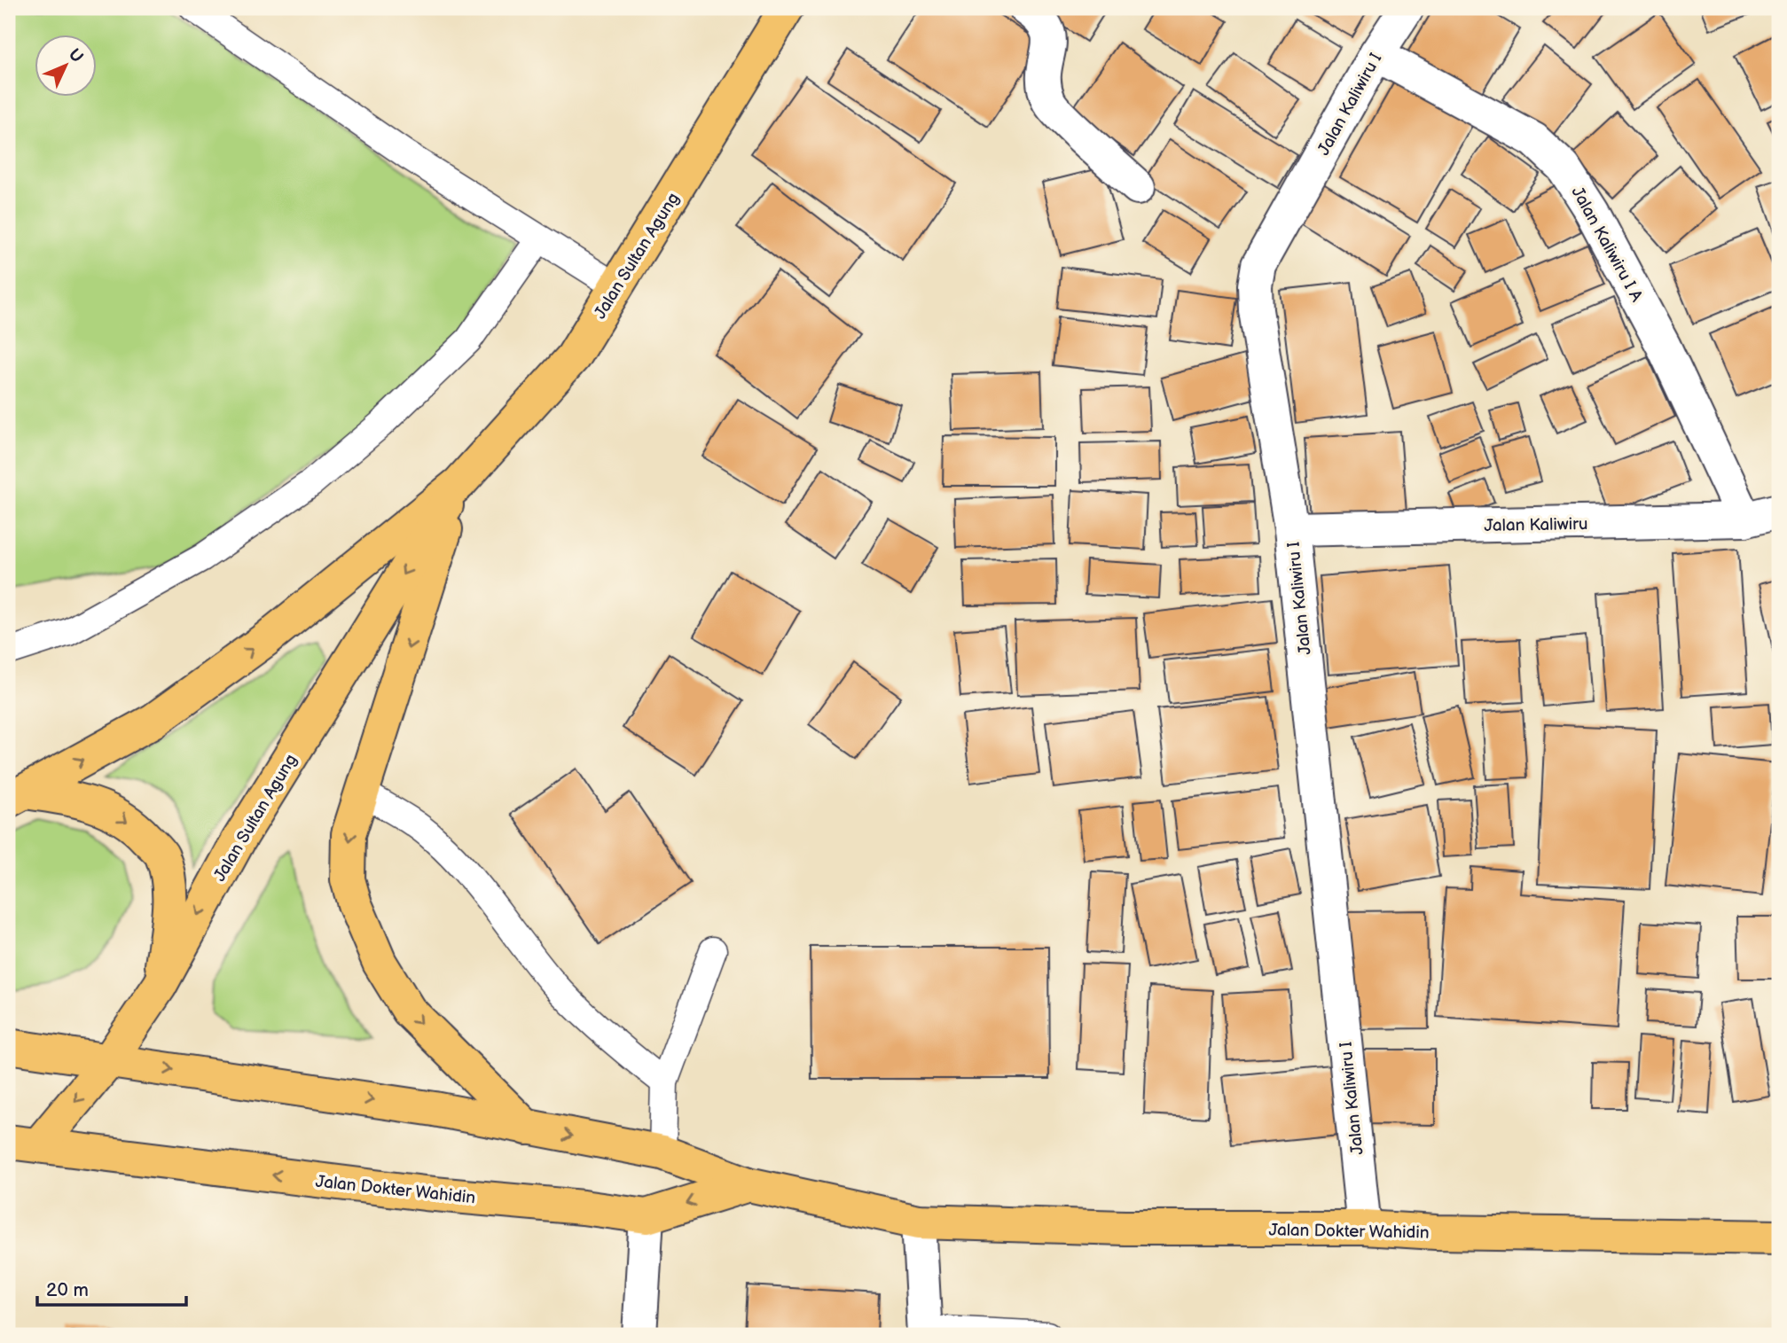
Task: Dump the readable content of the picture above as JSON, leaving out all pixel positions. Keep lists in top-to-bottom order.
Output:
{
  "streets": {
    "highway": ["Jalan Sultan Agung", "Jalan Dokter Wahidin"],
    "street": ["Jalan Kaliwiru I", "Jalan Kaliwiru I A", "Jalan Kaliwiru"]
  },
  "crossings": [
    ["Jalan Kaliwiru I", "Jalan Kaliwiru I A"],
    ["Jalan Kaliwiru I", "Jalan Kaliwiru"],
    ["Jalan Kaliwiru I", "Jalan Dokter Wahidin"],
    ["Jalan Kaliwiru I A", "Jalan Kaliwiru"],
    ["Jalan Sultan Agung", "Jalan Dokter Wahidin"]
  ],
  "scale_bar": "20 m",
  "north": "top right"
}
